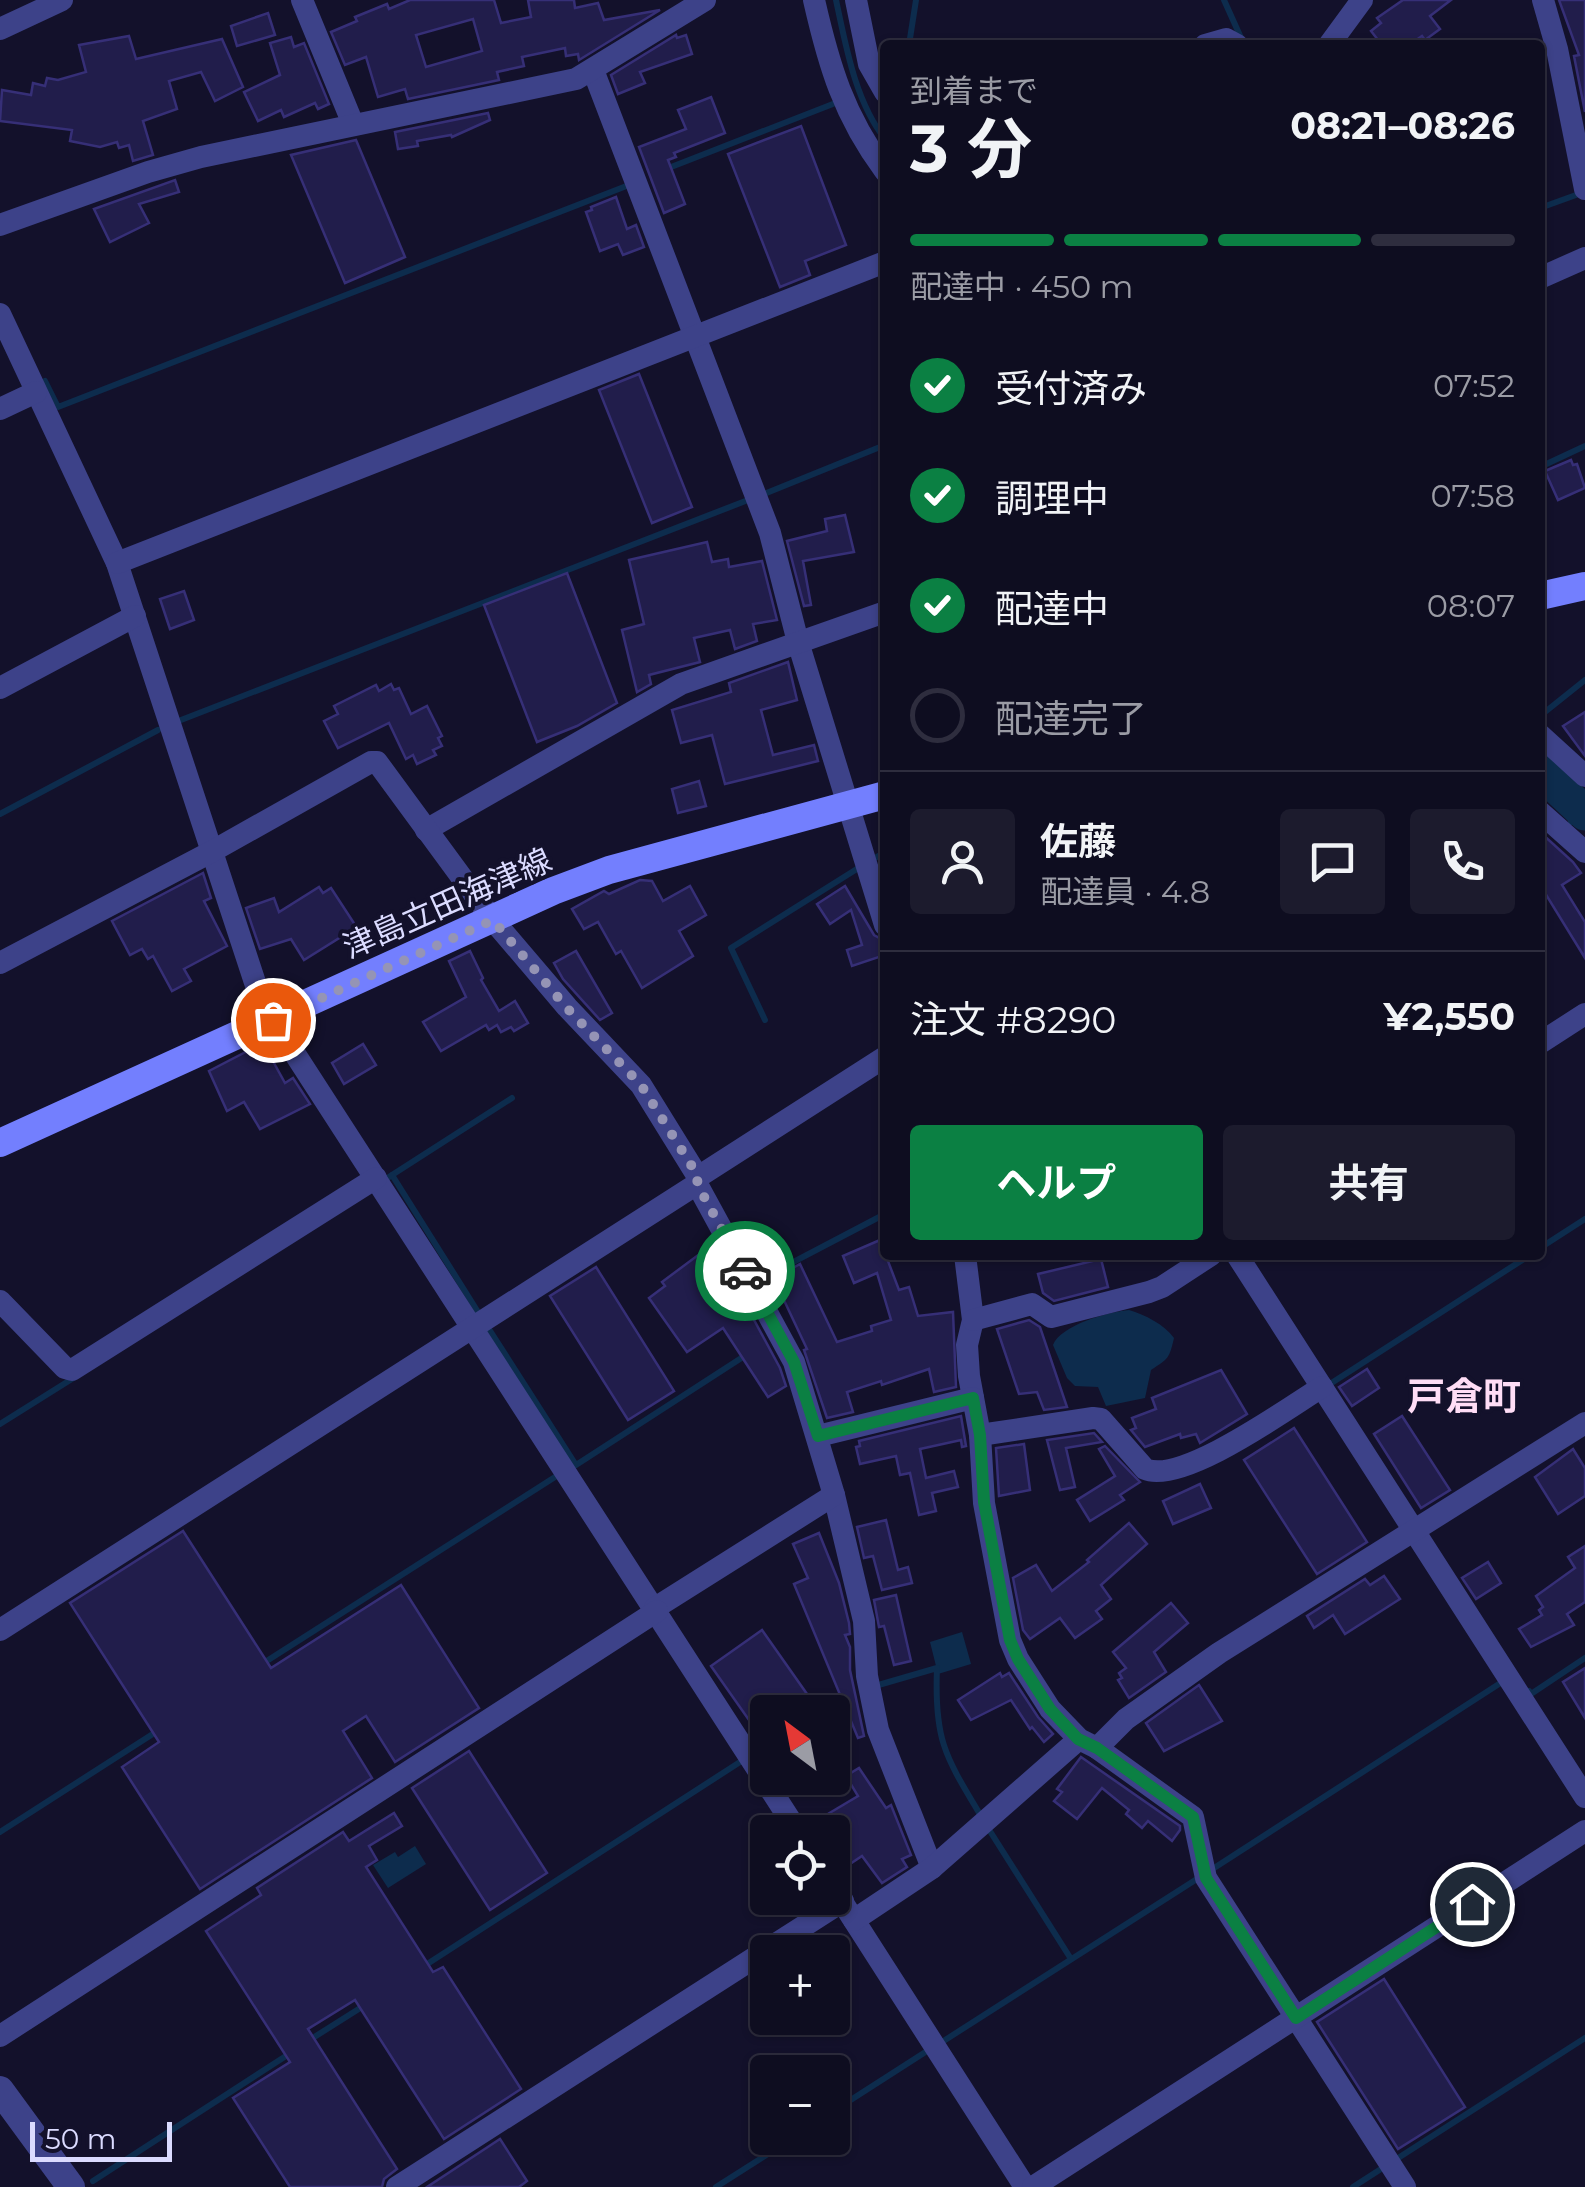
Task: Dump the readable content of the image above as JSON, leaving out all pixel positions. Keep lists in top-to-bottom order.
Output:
{
  "streets": {
    "main road": ["津島立田海津線"]
  },
  "districts": ["戸倉町"],
  "scale_bar": "50 m",
  "north": "top left",
  "page": {
    "heading": ["3 分", "到着まで", "08:21–08:26"],
    "panel": [
      "佐藤",
      "配達員 · 4.8",
      "注文 #8290",
      "¥2,550"
    ],
    "bar": "配達中 · 450 m",
    "list": [
      ["受付済み", "07:52"],
      ["調理中", "07:58"],
      ["配達中", "08:07"],
      "配達完了"
    ],
    "buttons": ["ヘルプ", "共有"],
    "map_buttons": ["+", "−"],
    "scale": "50 m"
  }
}
